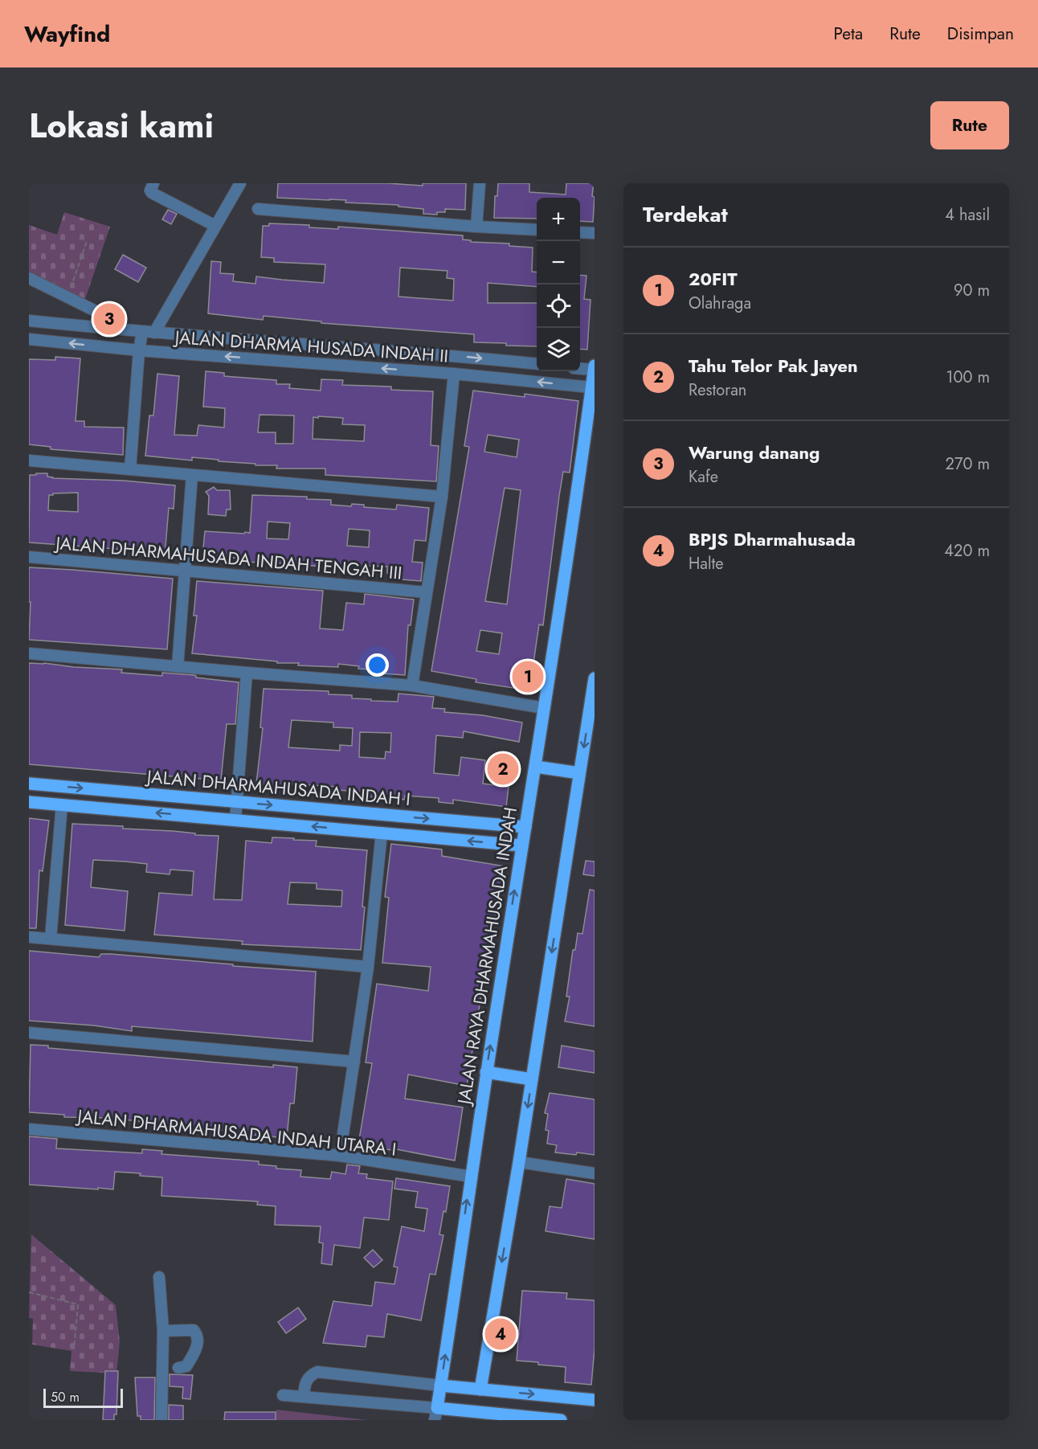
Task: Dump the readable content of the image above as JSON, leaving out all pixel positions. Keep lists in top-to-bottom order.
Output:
{
  "streets": {
    "main road": ["JALAN DHARMAHUSADA INDAH I", "JALAN RAYA DHARMAHUSADA INDAH"],
    "street": ["JALAN DHARMA HUSADA INDAH II", "JALAN DHARMAHUSADA INDAH TENGAH III", "JALAN DHARMAHUSADA INDAH UTARA I"]
  },
  "crossings": [
    ["JALAN DHARMA HUSADA INDAH II", "JALAN RAYA DHARMAHUSADA INDAH"],
    ["JALAN DHARMAHUSADA INDAH I", "JALAN RAYA DHARMAHUSADA INDAH"],
    ["JALAN RAYA DHARMAHUSADA INDAH", "JALAN DHARMAHUSADA INDAH UTARA I"]
  ],
  "scale_bar": "50 m",
  "page": {
    "header": "Wayfind",
    "nav": ["Peta", "Rute", "Disimpan"],
    "title": "Lokasi kami",
    "buttons": "Rute",
    "heading": ["Terdekat", "4 hasil"],
    "map_buttons": ["+", "−"],
    "list": [
      {
        "mark": "1",
        "name": "20FIT",
        "note": "Olahraga",
        "value": "90 m"
      },
      {
        "mark": "2",
        "name": "Tahu Telor Pak Jayen",
        "note": "Restoran",
        "value": "100 m"
      },
      {
        "mark": "3",
        "name": "Warung danang",
        "note": "Kafe",
        "value": "270 m"
      },
      {
        "mark": "4",
        "name": "BPJS Dharmahusada",
        "note": "Halte",
        "value": "420 m"
      }
    ],
    "pins": [
      "3",
      "1",
      "2",
      "4"
    ],
    "scale": "50 m"
  }
}
